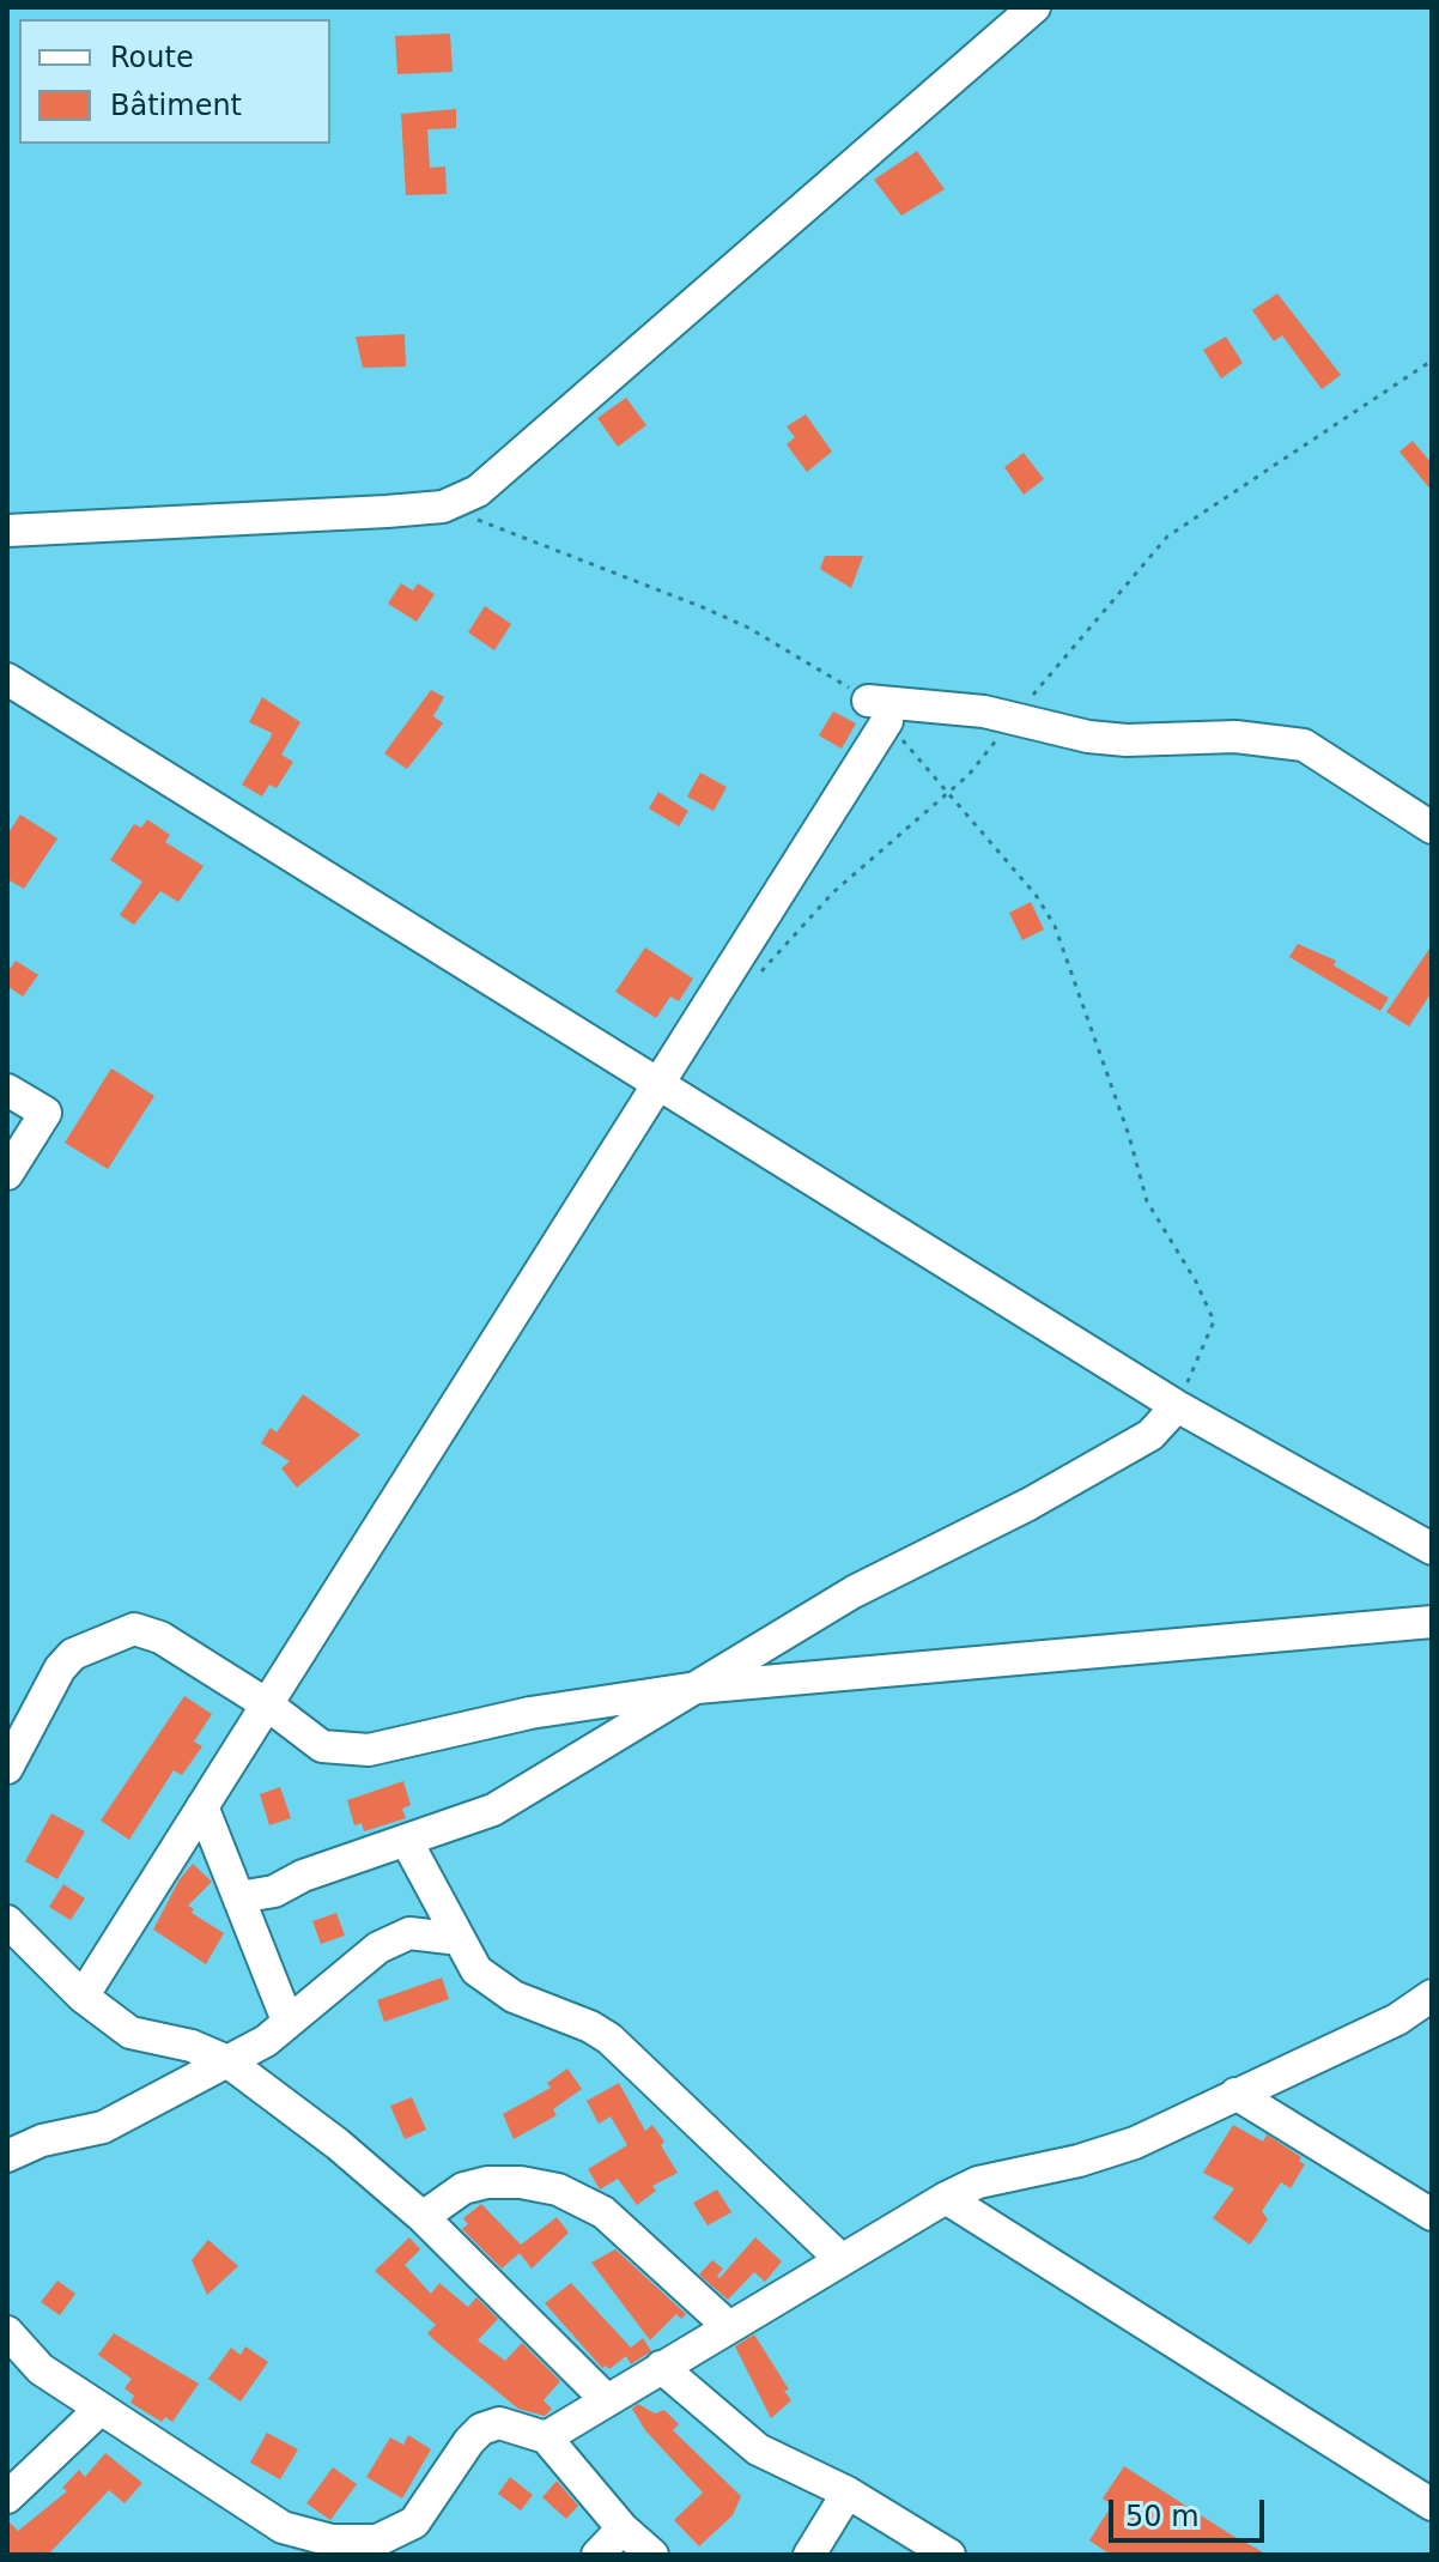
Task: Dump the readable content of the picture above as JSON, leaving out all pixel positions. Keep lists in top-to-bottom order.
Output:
{
  "legend": ["Route", "Bâtiment"],
  "scale_bar": "50 m"
}
